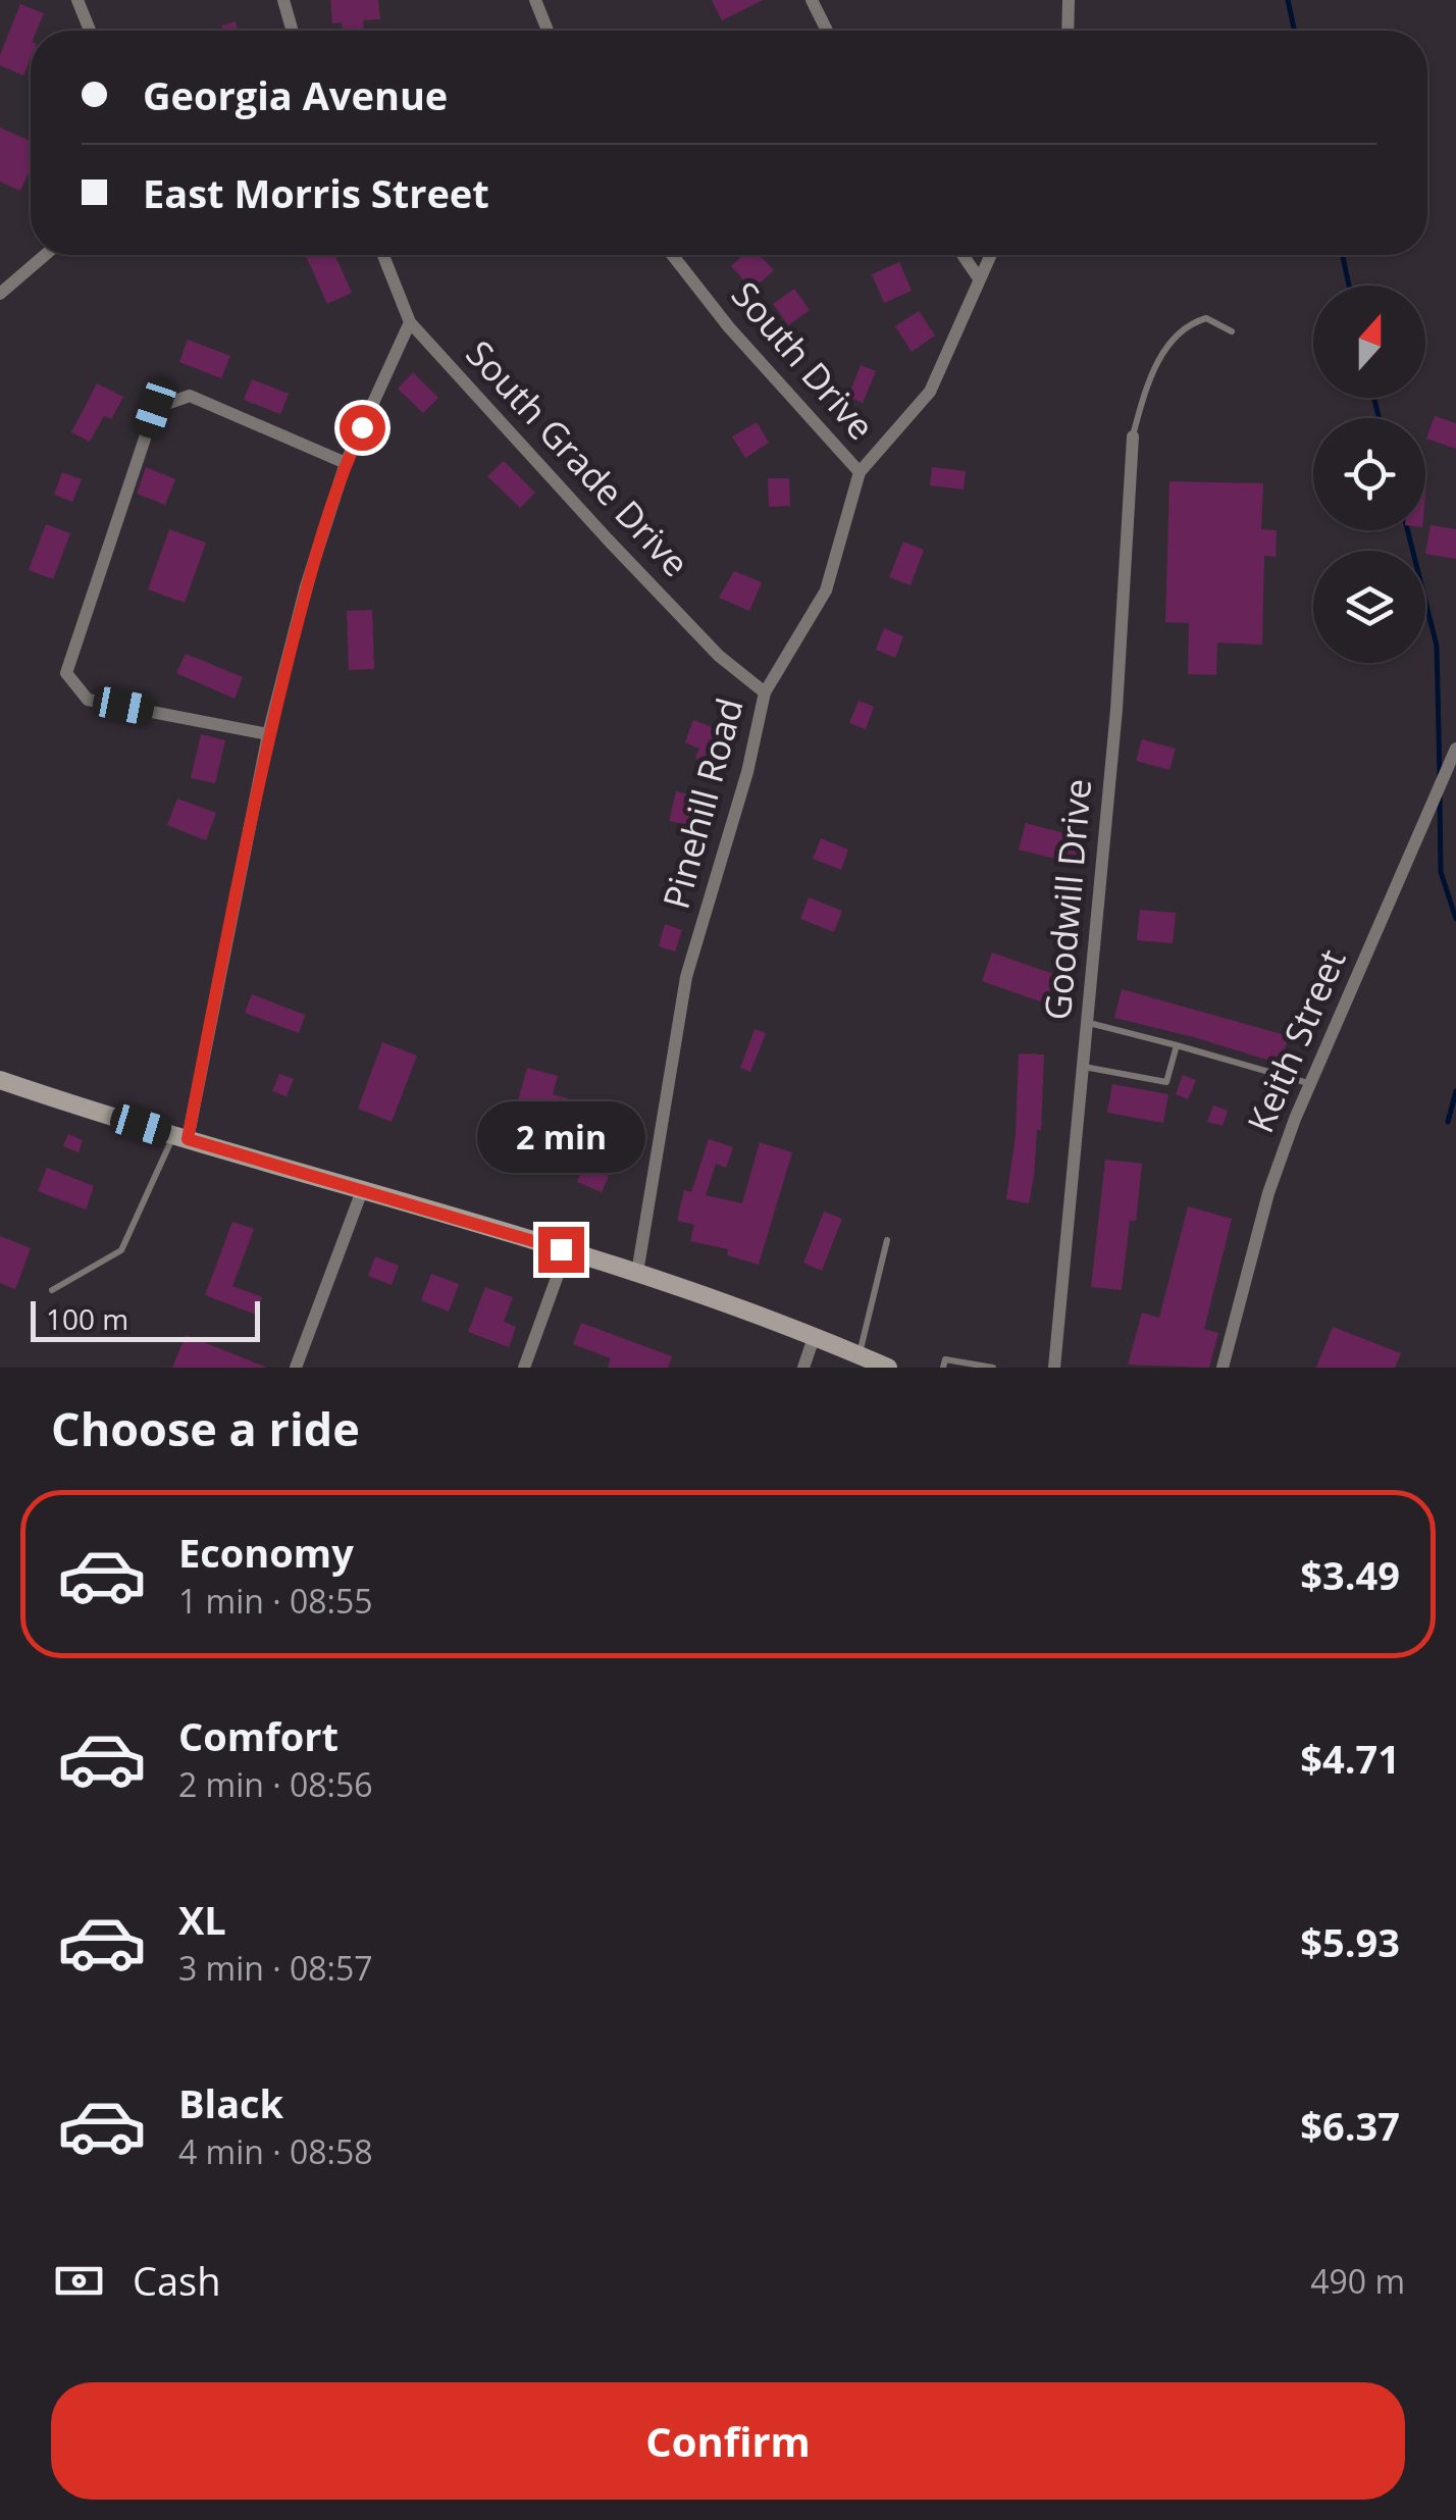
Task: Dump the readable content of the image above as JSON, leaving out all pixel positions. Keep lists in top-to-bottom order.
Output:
{
  "streets": {
    "street": [
      "South Drive",
      "South Grade Drive",
      "Pinehill Road",
      "Goodwill Drive",
      "Keith Street"
    ]
  },
  "crossings": [
    ["South Drive", "Pinehill Road"],
    ["South Grade Drive", "Pinehill Road"]
  ],
  "scale_bar": "100 m",
  "north": "top",
  "page": {
    "banner": ["Georgia Avenue", "East Morris Street"],
    "bubble": "2 min",
    "scale": "100 m",
    "heading": "Choose a ride",
    "list": [
      {
        "name": "Economy",
        "note": "1 min · 08:55",
        "value": "$3.49"
      },
      {
        "name": "Comfort",
        "note": "2 min · 08:56",
        "value": "$4.71"
      },
      {
        "name": "XL",
        "note": "3 min · 08:57",
        "value": "$5.93"
      },
      {
        "name": "Black",
        "note": "4 min · 08:58",
        "value": "$6.37"
      }
    ],
    "pay": ["Cash", "490 m"],
    "buttons": "Confirm"
  }
}
